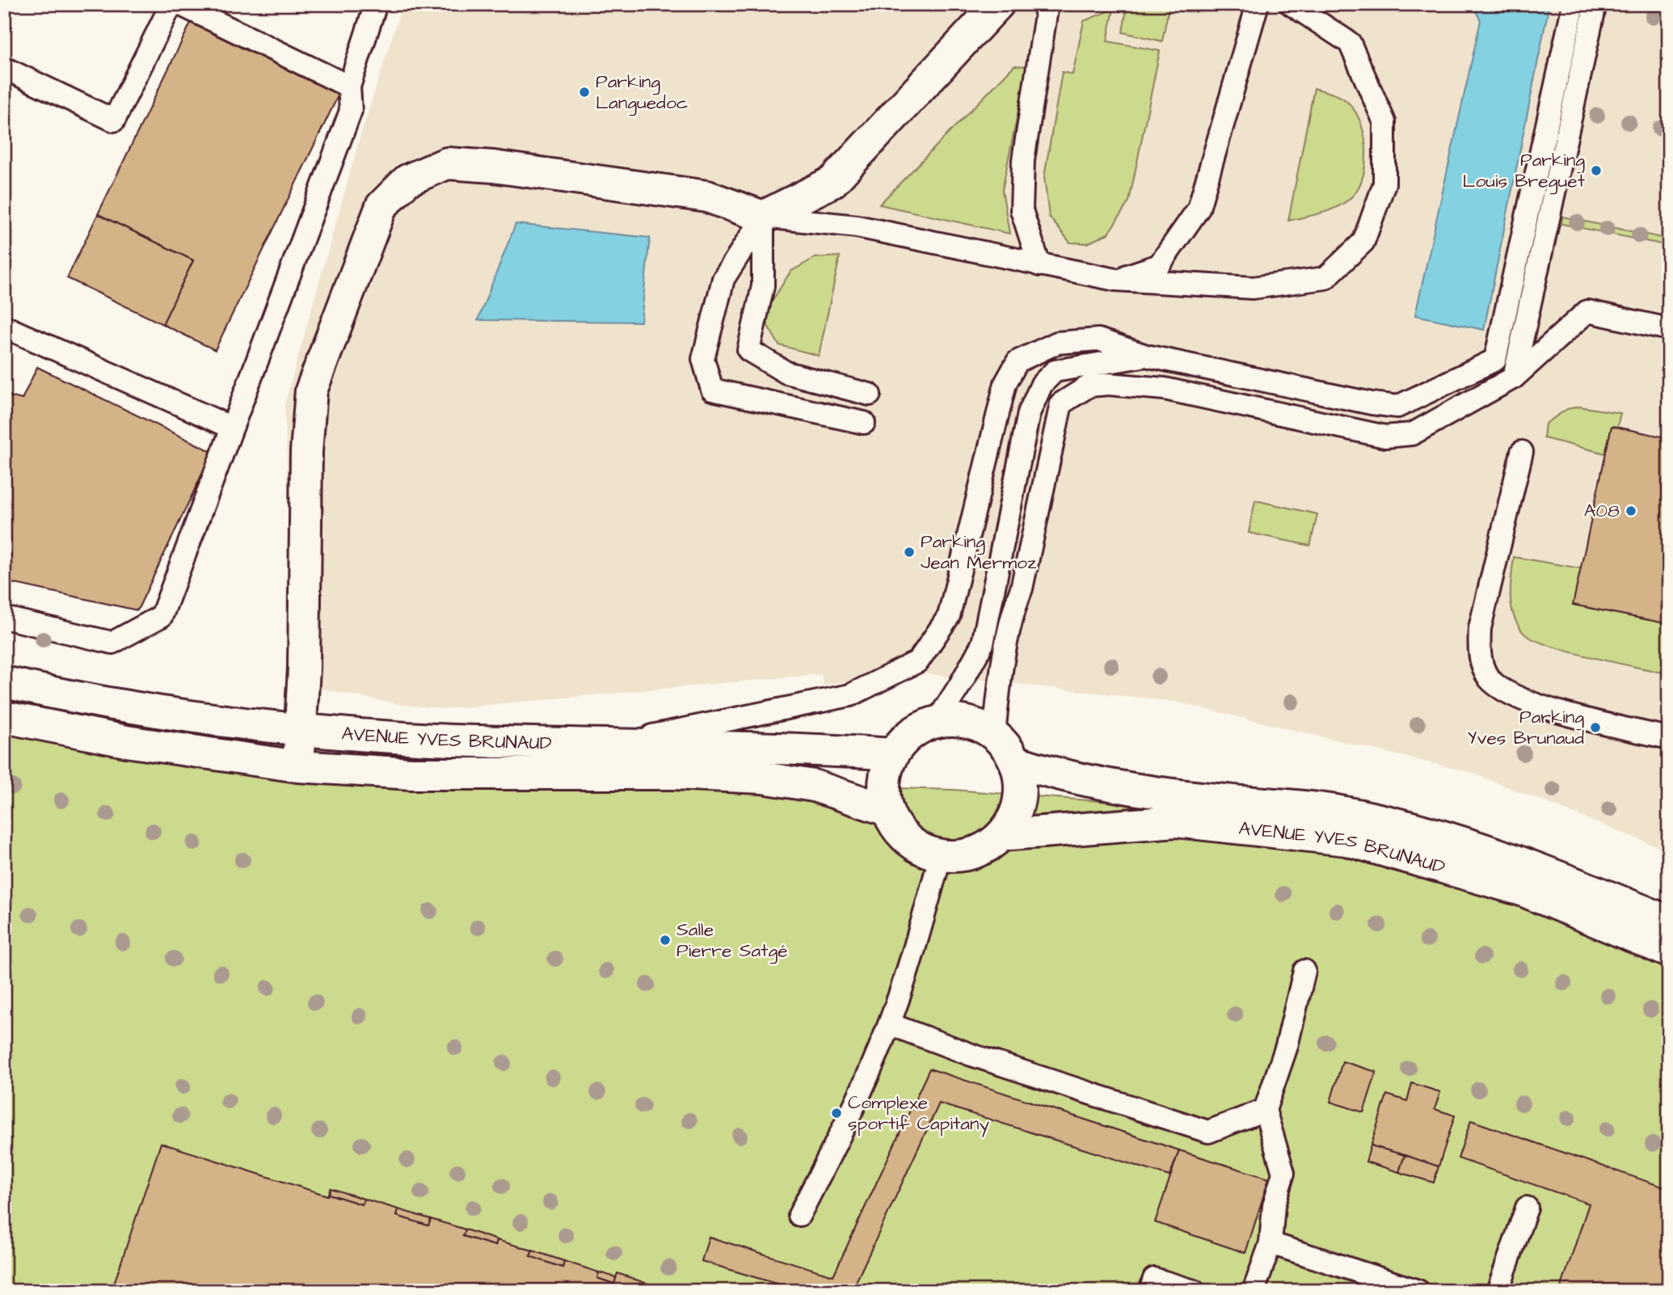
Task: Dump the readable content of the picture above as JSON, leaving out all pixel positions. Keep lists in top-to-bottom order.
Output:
{
  "streets": {
    "street": ["AVENUE YVES BRUNAUD"]
  },
  "places": [
    "Parking Languedoc",
    "Parking Louis Breguet",
    "A08",
    "Parking Jean Mermoz",
    "Parking Yves Brunaud",
    "Salle Pierre Satgé",
    "Complexe sportif Capitany"
  ]
}
